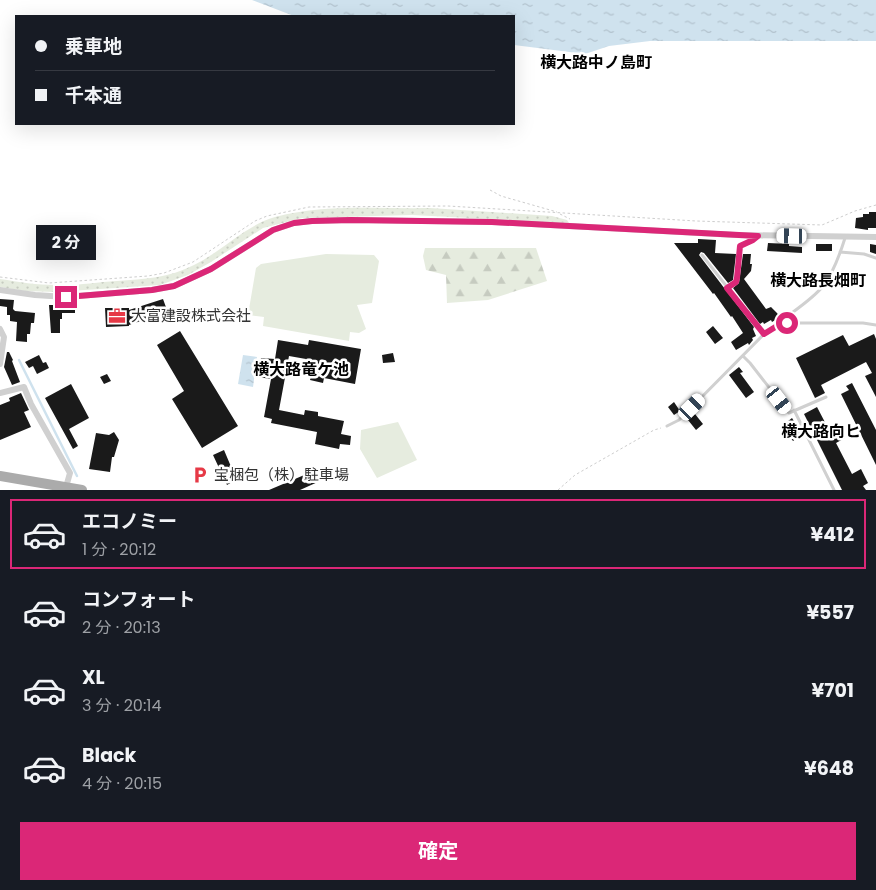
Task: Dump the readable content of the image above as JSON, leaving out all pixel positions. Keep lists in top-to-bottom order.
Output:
{
  "districts": [
    "横大路中ノ島町",
    "横大路長畑町",
    "横大路竜ケ池",
    "横大路向ヒ"
  ],
  "places": {
    "office": ["大富建設株式会社"],
    "parking": ["宝梱包（株）駐車場"]
  },
  "page": {
    "banner": ["乗車地", "千本通"],
    "bubble": "2 分",
    "list": [
      {
        "name": "エコノミー",
        "note": "1 分 · 20:12",
        "value": "¥412"
      },
      {
        "name": "コンフォート",
        "note": "2 分 · 20:13",
        "value": "¥557"
      },
      {
        "name": "XL",
        "note": "3 分 · 20:14",
        "value": "¥701"
      },
      {
        "name": "Black",
        "note": "4 分 · 20:15",
        "value": "¥648"
      }
    ],
    "buttons": "確定"
  }
}
